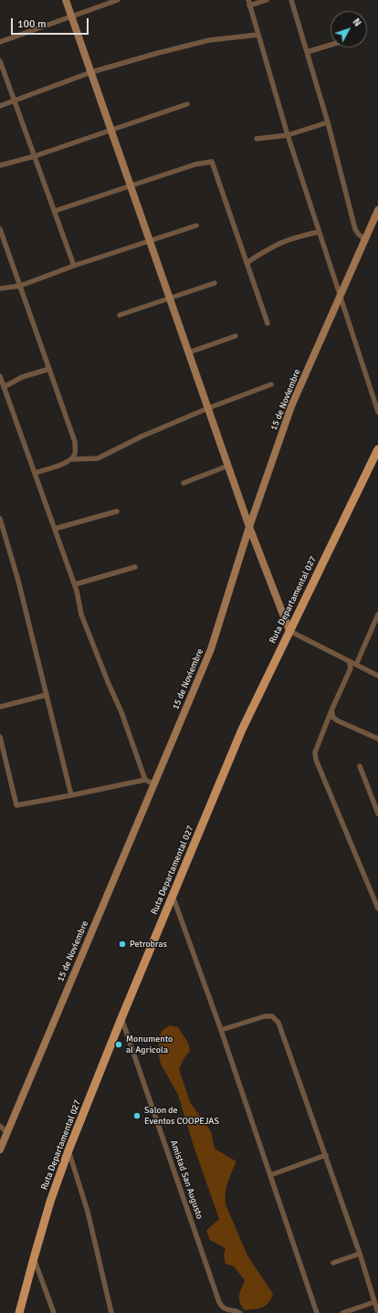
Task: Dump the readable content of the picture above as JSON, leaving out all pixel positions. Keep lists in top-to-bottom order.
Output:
{
  "streets": {
    "main road": ["Ruta Departamental 027"],
    "street": ["15 de Noviembre", "Amistad San Augusto"]
  },
  "crossings": [
    ["Ruta Departamental 027", "Amistad San Augusto"]
  ],
  "places": ["Petrobras", "Monumento al Agricola", "Salon de Eventos COOPEJAS"],
  "scale_bar": "100 m",
  "north": "top right"
}
